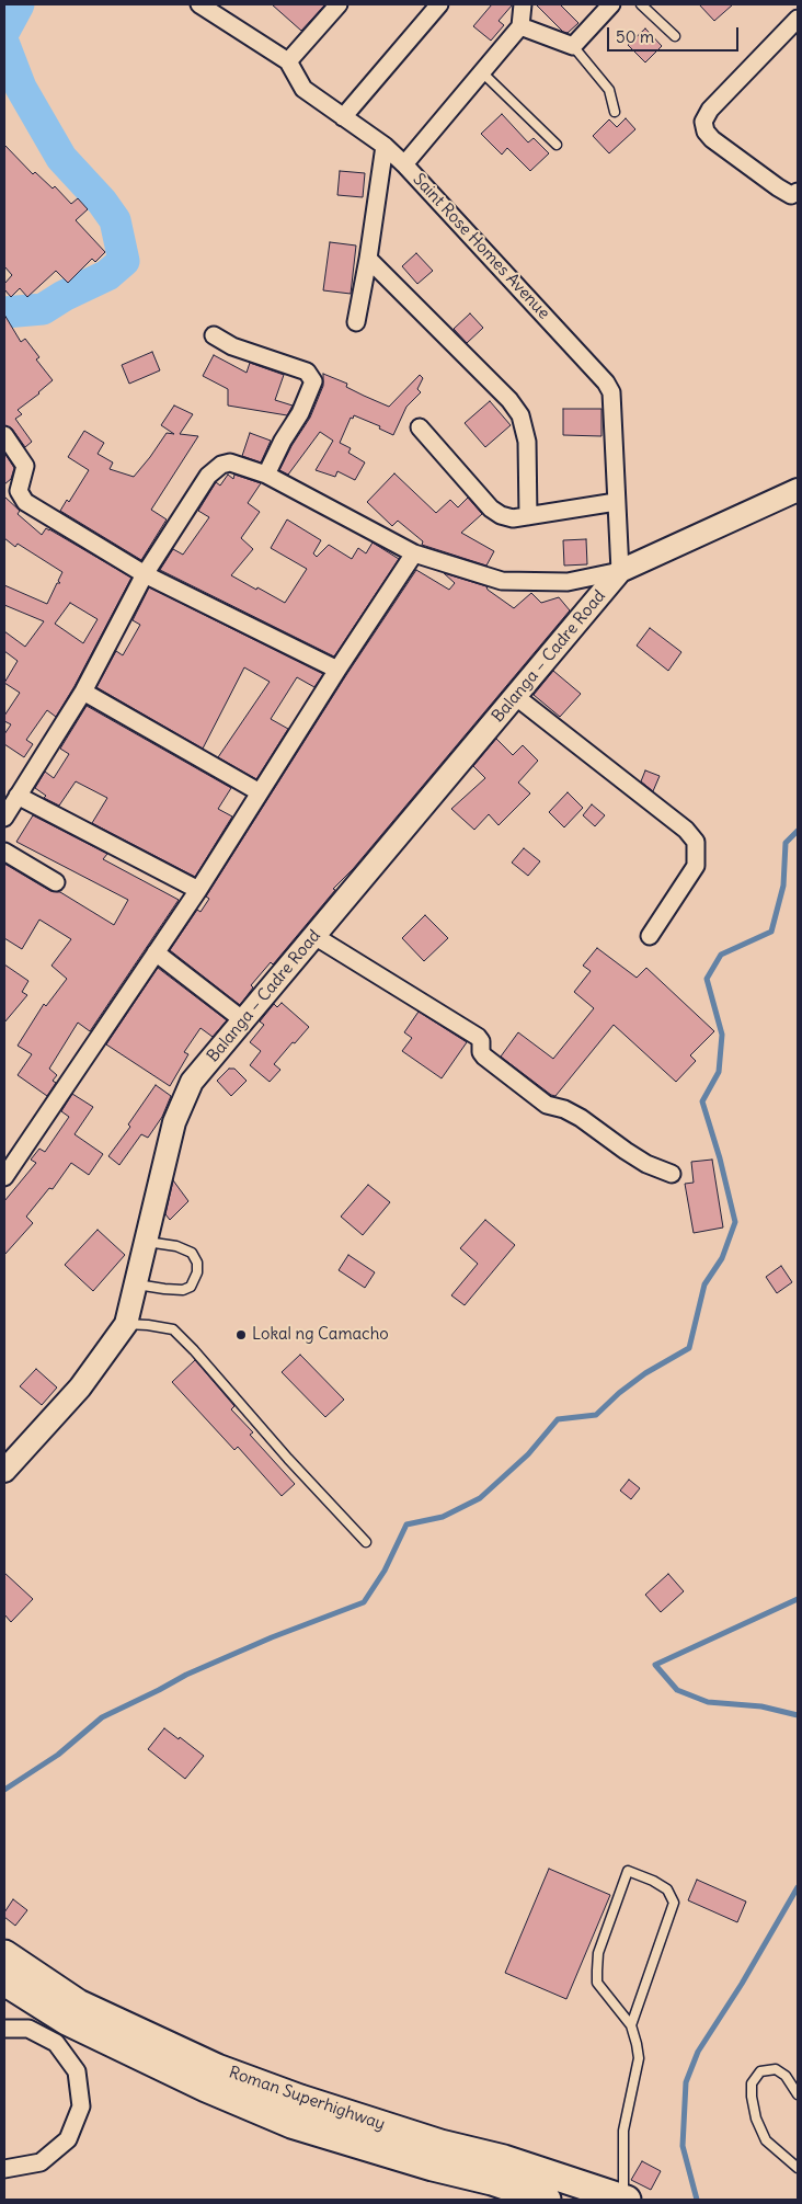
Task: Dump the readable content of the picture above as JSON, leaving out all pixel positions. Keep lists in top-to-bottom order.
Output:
{
  "streets": {
    "main road": ["Roman Superhighway"],
    "street": ["Saint Rose Homes Avenue", "Balanga – Cadre Road"]
  },
  "crossings": [
    ["Saint Rose Homes Avenue", "Balanga – Cadre Road"]
  ],
  "places": ["Lokal ng Camacho"],
  "scale_bar": "50 m"
}
